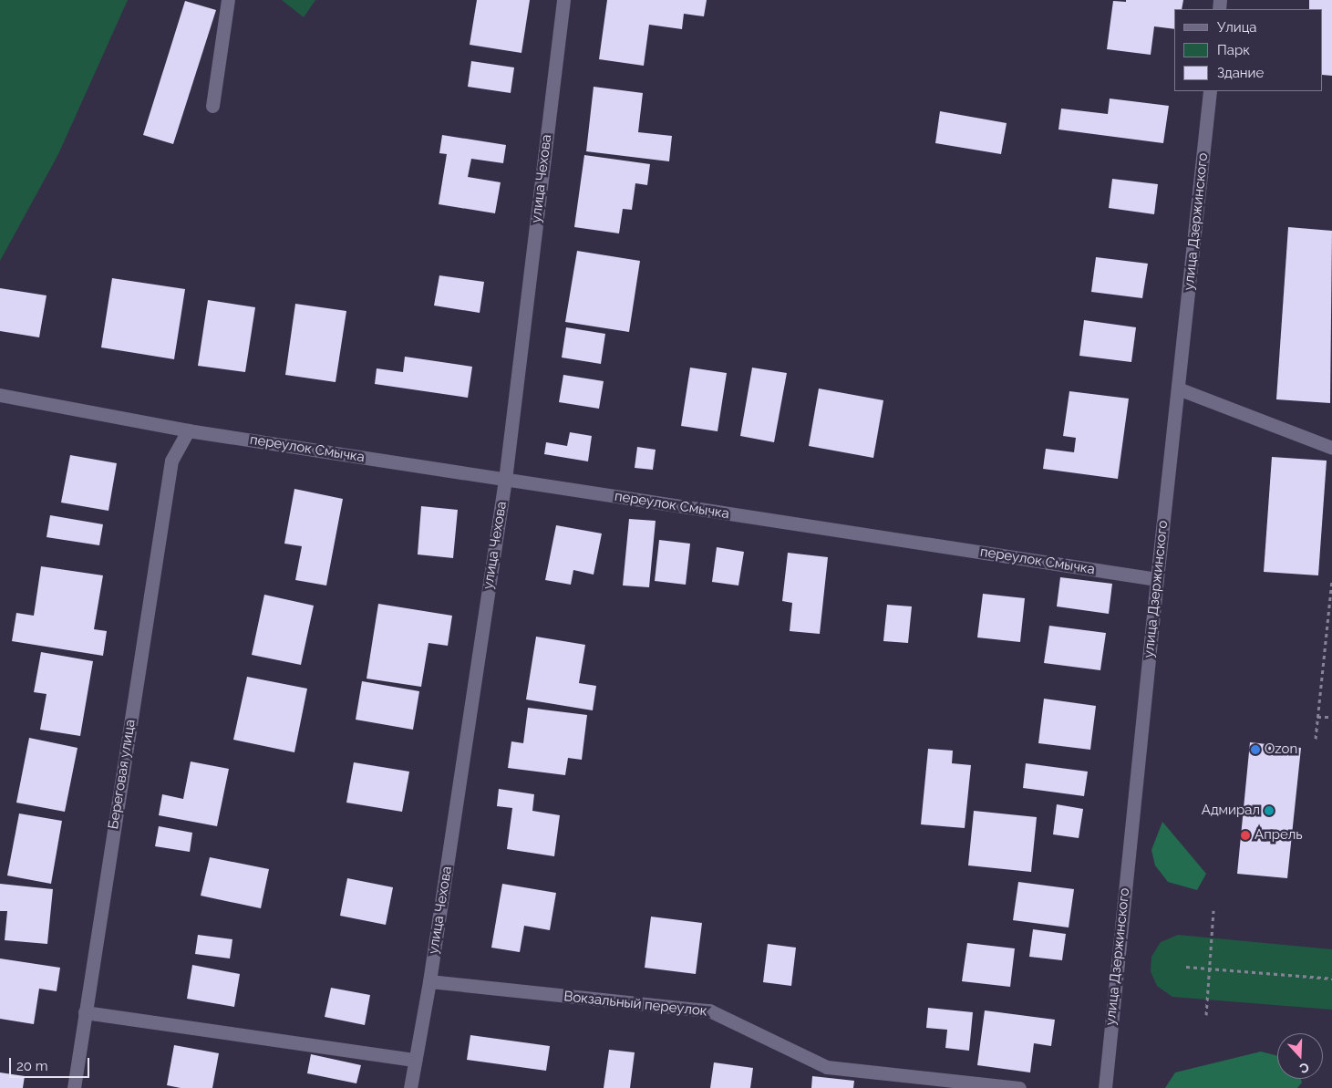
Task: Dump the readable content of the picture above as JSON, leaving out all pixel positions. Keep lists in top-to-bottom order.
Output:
{
  "streets": {
    "street": [
      "улица Чехова",
      "улица Дзержинского",
      "переулок Смычка",
      "Береговая улица",
      "Вокзальный переулок"
    ]
  },
  "crossings": [
    ["улица Чехова", "переулок Смычка"],
    ["улица Чехова", "Вокзальный переулок"],
    ["улица Дзержинского", "переулок Смычка"],
    ["переулок Смычка", "Береговая улица"]
  ],
  "places": ["Ozon", "Адмирал", "Апрель"],
  "legend": ["Улица", "Парк", "Здание"],
  "scale_bar": "20 m",
  "north": "bottom"
}
